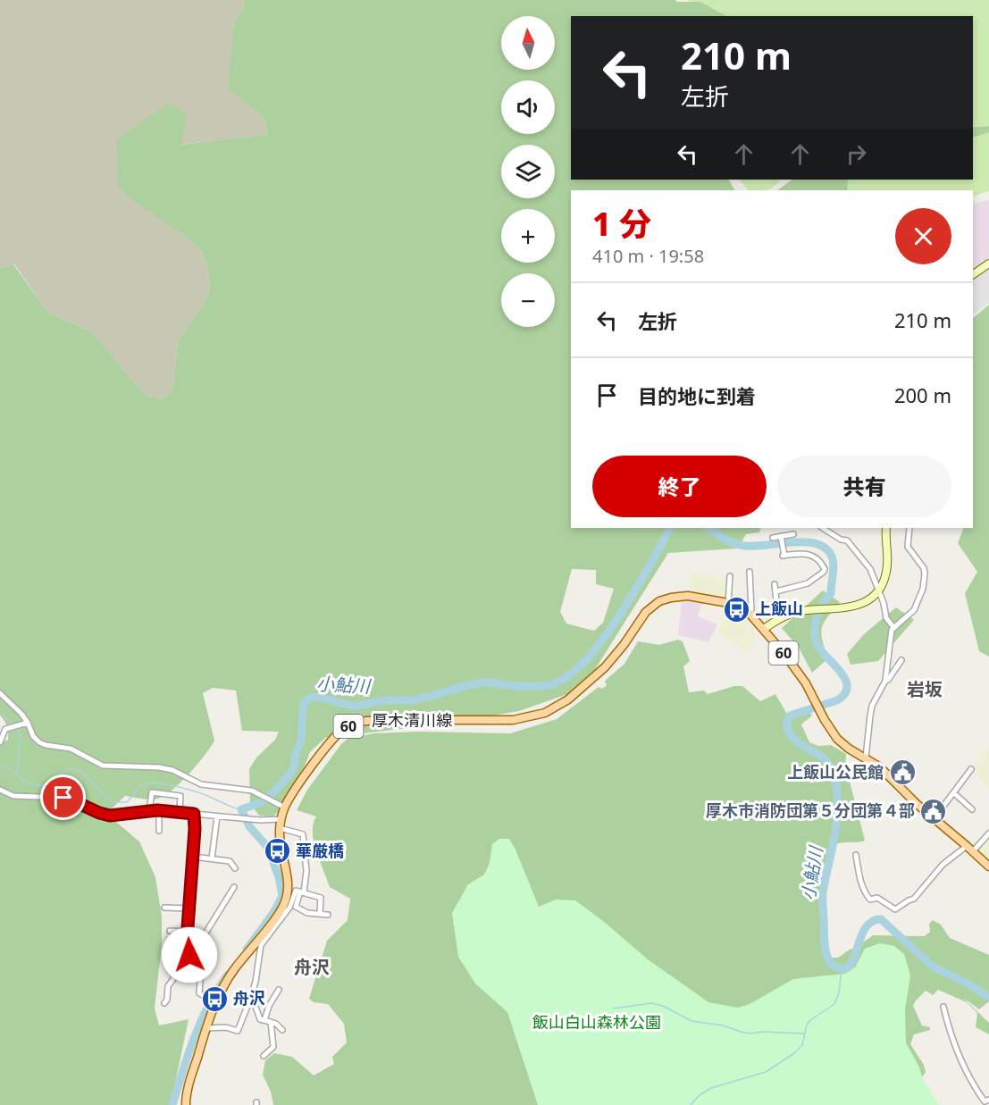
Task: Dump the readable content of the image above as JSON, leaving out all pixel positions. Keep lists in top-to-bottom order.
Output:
{
  "streets": {
    "main road": ["60", "厚木清川線"]
  },
  "crossings": [
    ["60", "厚木清川線"]
  ],
  "districts": ["岩坂", "舟沢"],
  "water": ["小鮎川"],
  "parks": ["飯山白山森林公園"],
  "places": {
    "bus stop": ["上飯山", "華厳橋", "舟沢"],
    "public building": ["上飯山公民館", "厚木市消防団第５分団第４部"]
  },
  "north": "top",
  "page": {
    "map_buttons": ["+", "−"],
    "turn": ["210 m", "左折"],
    "heading": ["1 分", "410 m · 19:58"],
    "list": [
      {
        "name": "左折",
        "value": "210 m"
      },
      {
        "name": "目的地に到着",
        "value": "200 m"
      }
    ],
    "buttons": ["終了", "共有"]
  }
}
